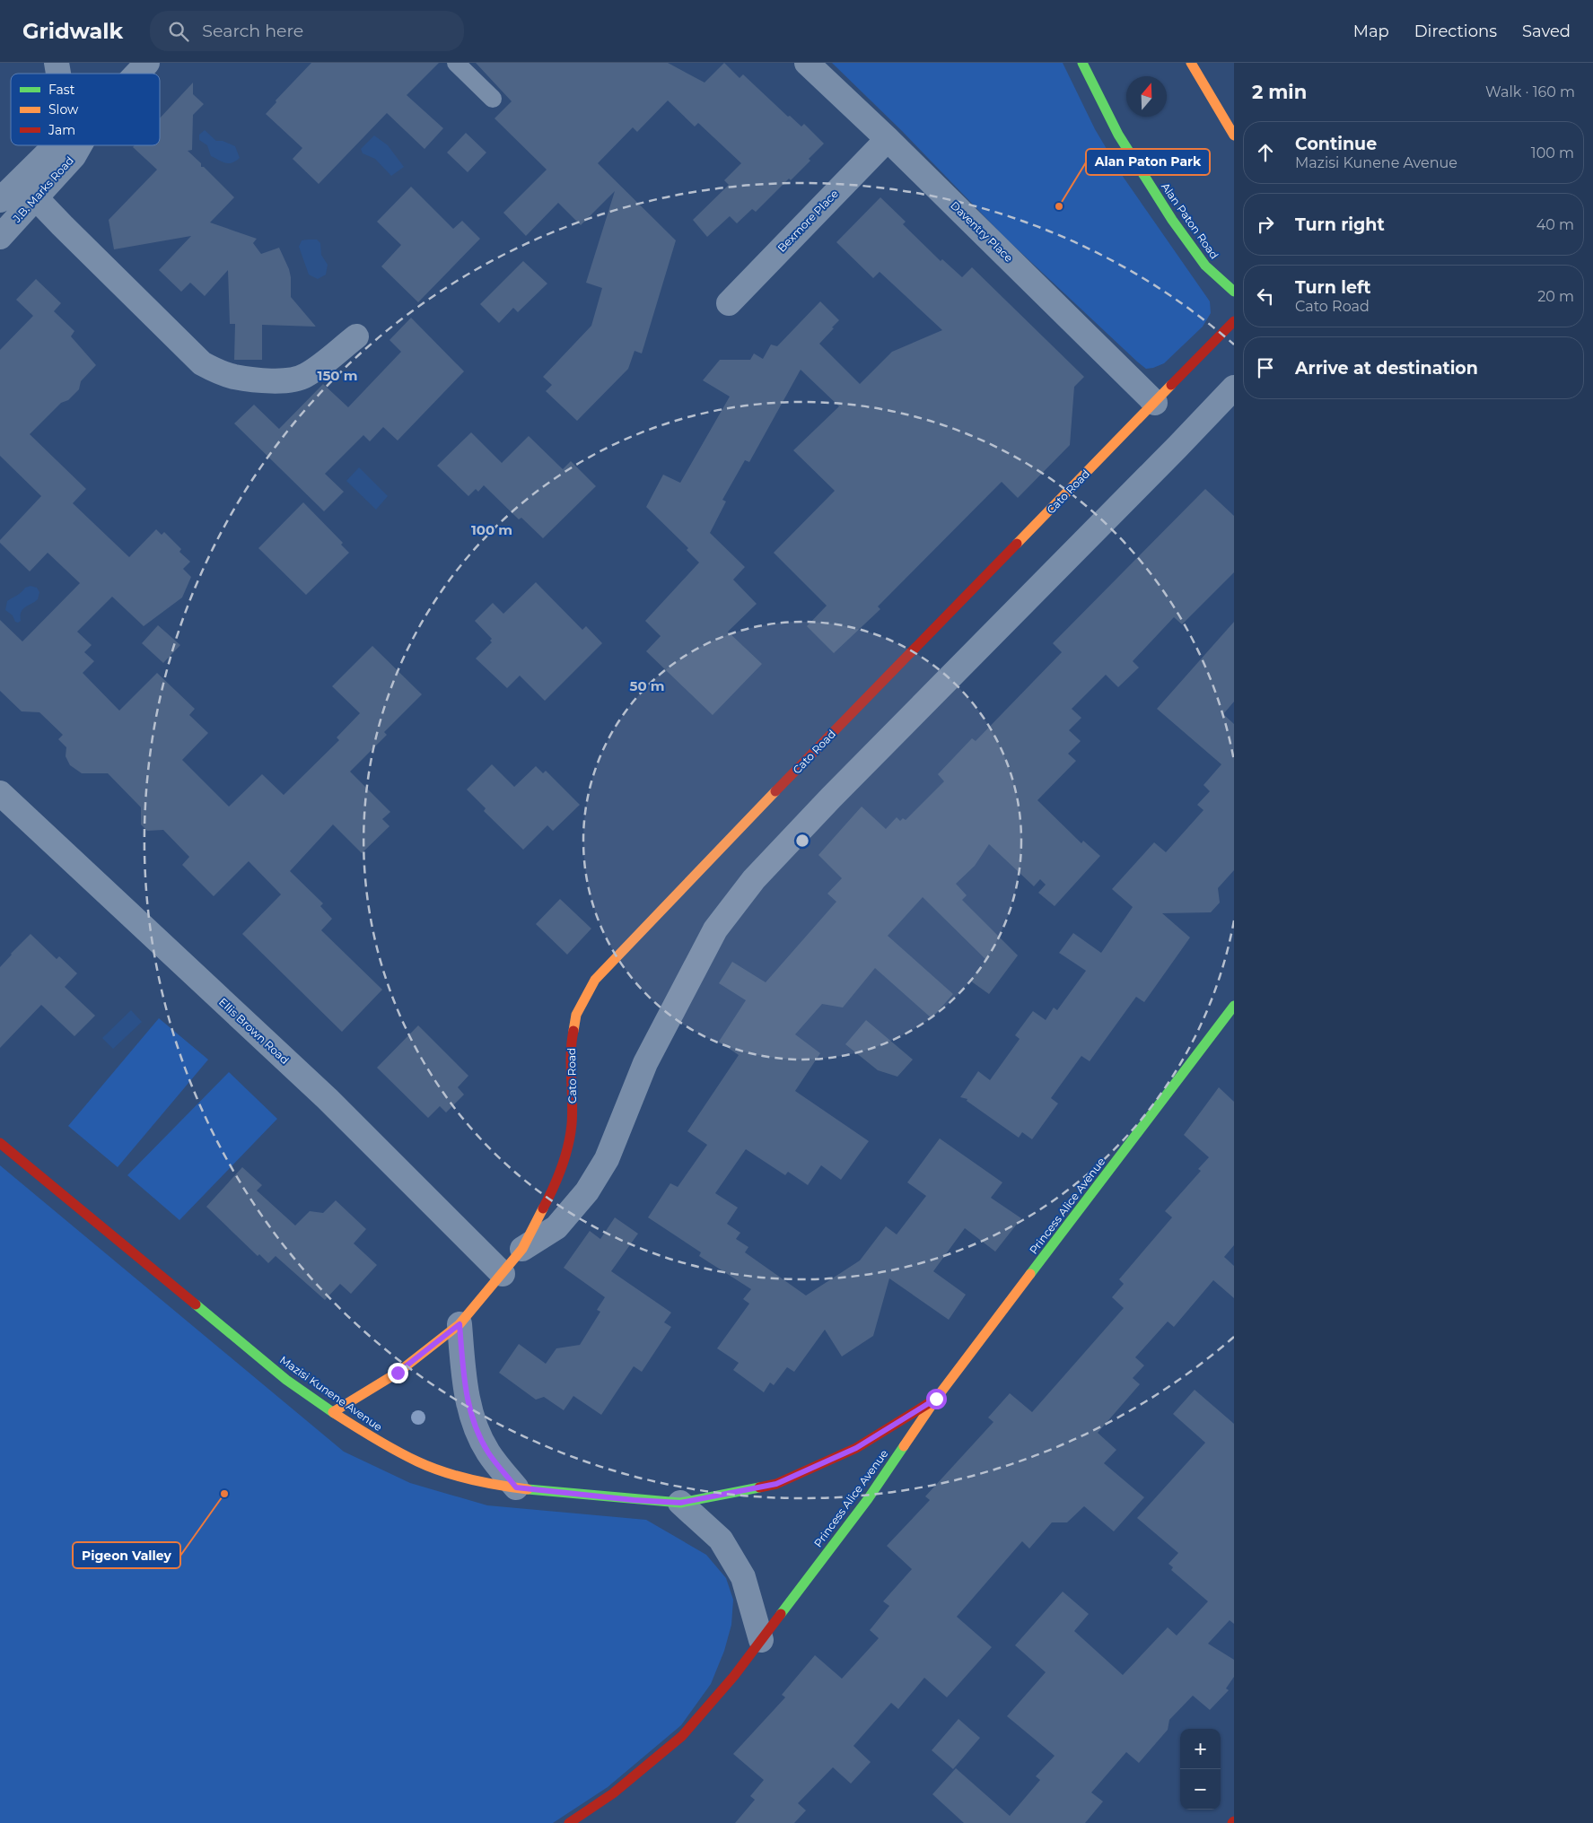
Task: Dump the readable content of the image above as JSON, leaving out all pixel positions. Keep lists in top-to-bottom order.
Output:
{
  "streets": {
    "street": [
      "J.B. Marks Road",
      "Bexmore Place",
      "Alan Paton Road",
      "Daventry Place",
      "Cato Road",
      "Ellis Brown Road",
      "Princess Alice Avenue",
      "Mazisi Kunene Avenue"
    ]
  },
  "crossings": [
    ["Bexmore Place", "Daventry Place"],
    ["Daventry Place", "Cato Road"],
    ["Cato Road", "Ellis Brown Road"],
    ["Cato Road", "Mazisi Kunene Avenue"],
    ["Princess Alice Avenue", "Mazisi Kunene Avenue"]
  ],
  "places": ["Alan Paton Park", "Pigeon Valley"],
  "legend": ["Fast", "Slow", "Jam"],
  "north": "top",
  "page": {
    "header": "Gridwalk",
    "search": "Search here",
    "nav": ["Map", "Directions", "Saved"],
    "heading": ["2 min", "Walk · 160 m"],
    "list": [
      ["Continue", "Mazisi Kunene Avenue", "100 m"],
      ["Turn right", "40 m"],
      ["Turn left", "Cato Road", "20 m"],
      "Arrive at destination"
    ],
    "map_buttons": ["+", "−"]
  },
  "rings": ["150 m", "100 m", "50 m"]
}
